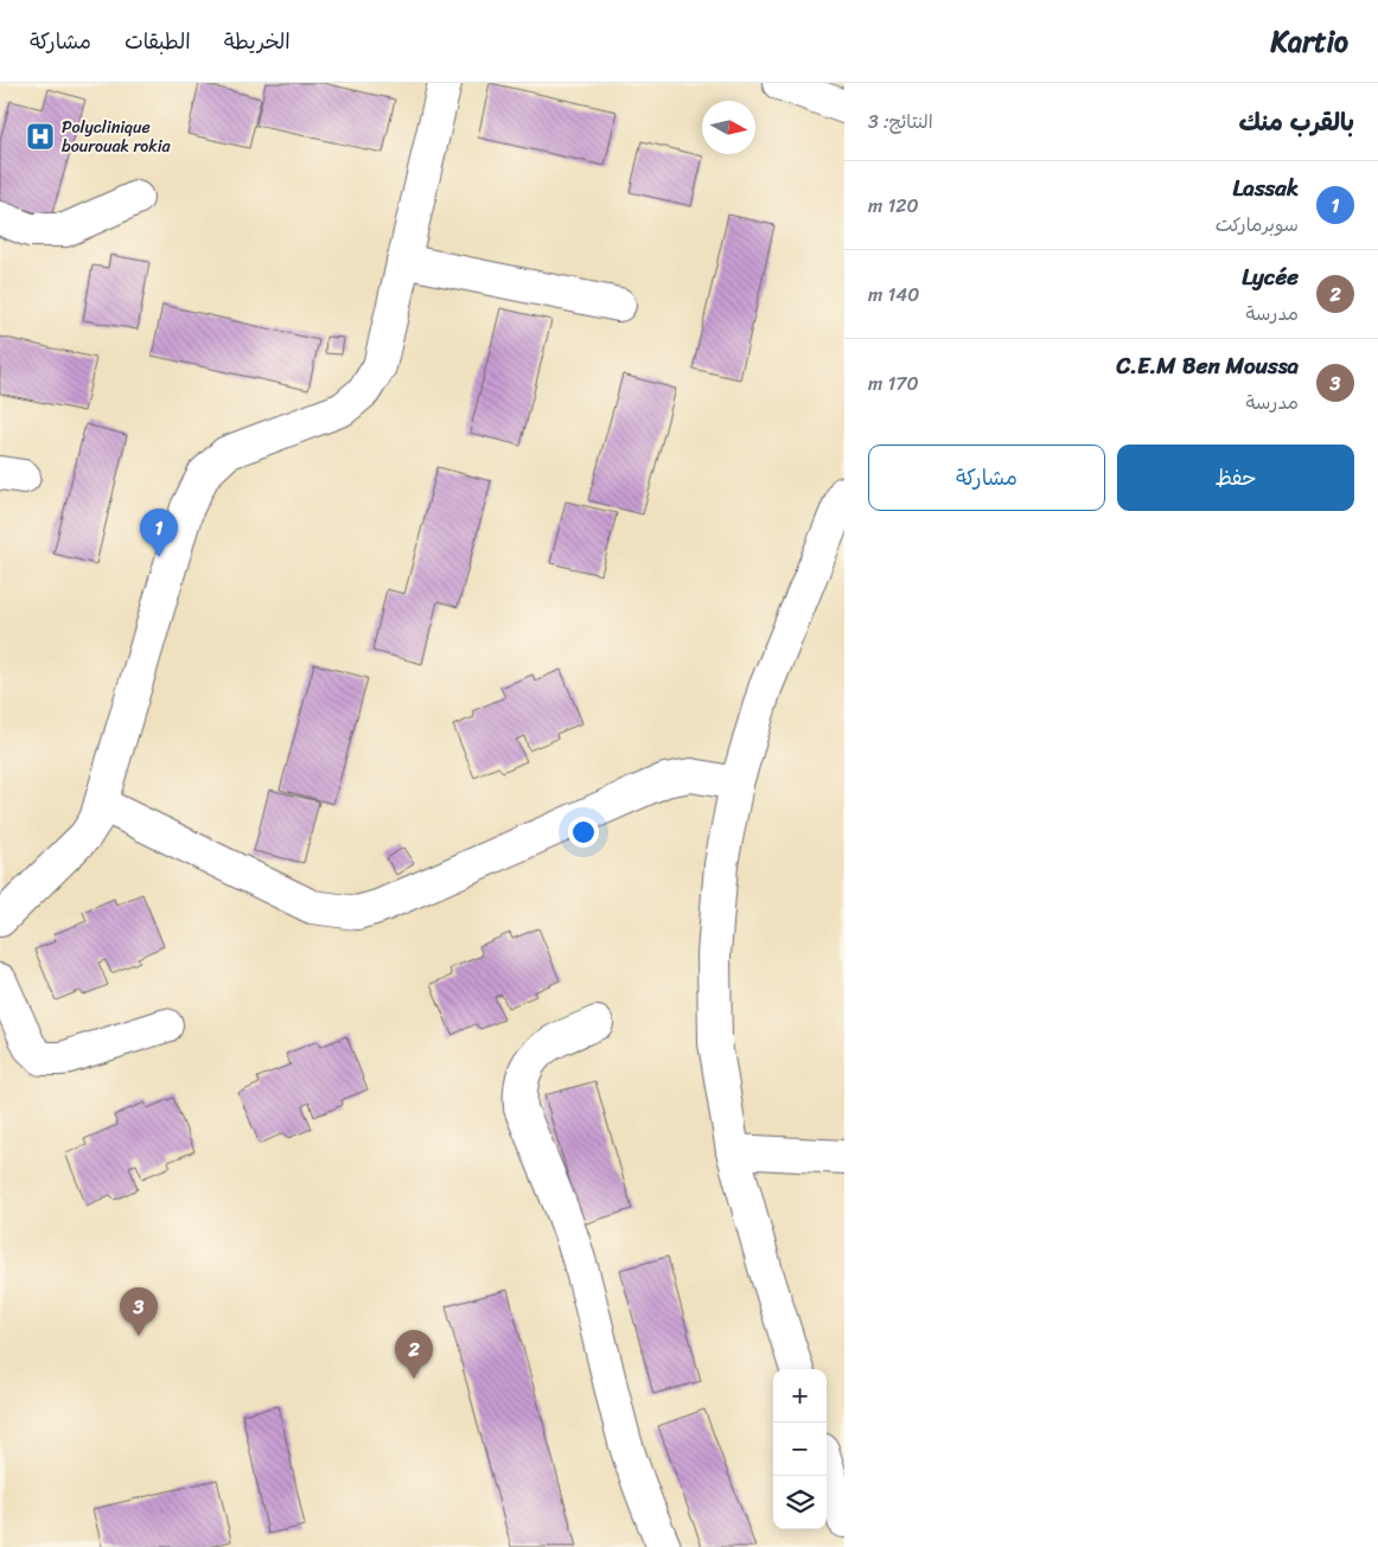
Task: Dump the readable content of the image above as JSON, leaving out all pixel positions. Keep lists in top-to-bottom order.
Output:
{
  "places": {
    "hospital": ["Polyclinique bourouak rokia"]
  },
  "north": "right",
  "page": {
    "header": "Kartio",
    "nav": ["الخريطة", "الطبقات", "مشاركة"],
    "heading": ["بالقرب منك", "النتائج: 3"],
    "list": [
      {
        "mark": "1",
        "name": "Lassak",
        "note": "سوبرماركت",
        "value": "120 m"
      },
      {
        "mark": "2",
        "name": "Lycée",
        "note": "مدرسة",
        "value": "140 m"
      },
      {
        "mark": "3",
        "name": "C.E.M Ben Moussa",
        "note": "مدرسة",
        "value": "170 m"
      }
    ],
    "buttons": ["حفظ", "مشاركة"],
    "pins": ["1", "3", "2"],
    "map_buttons": ["+", "−"]
  }
}
